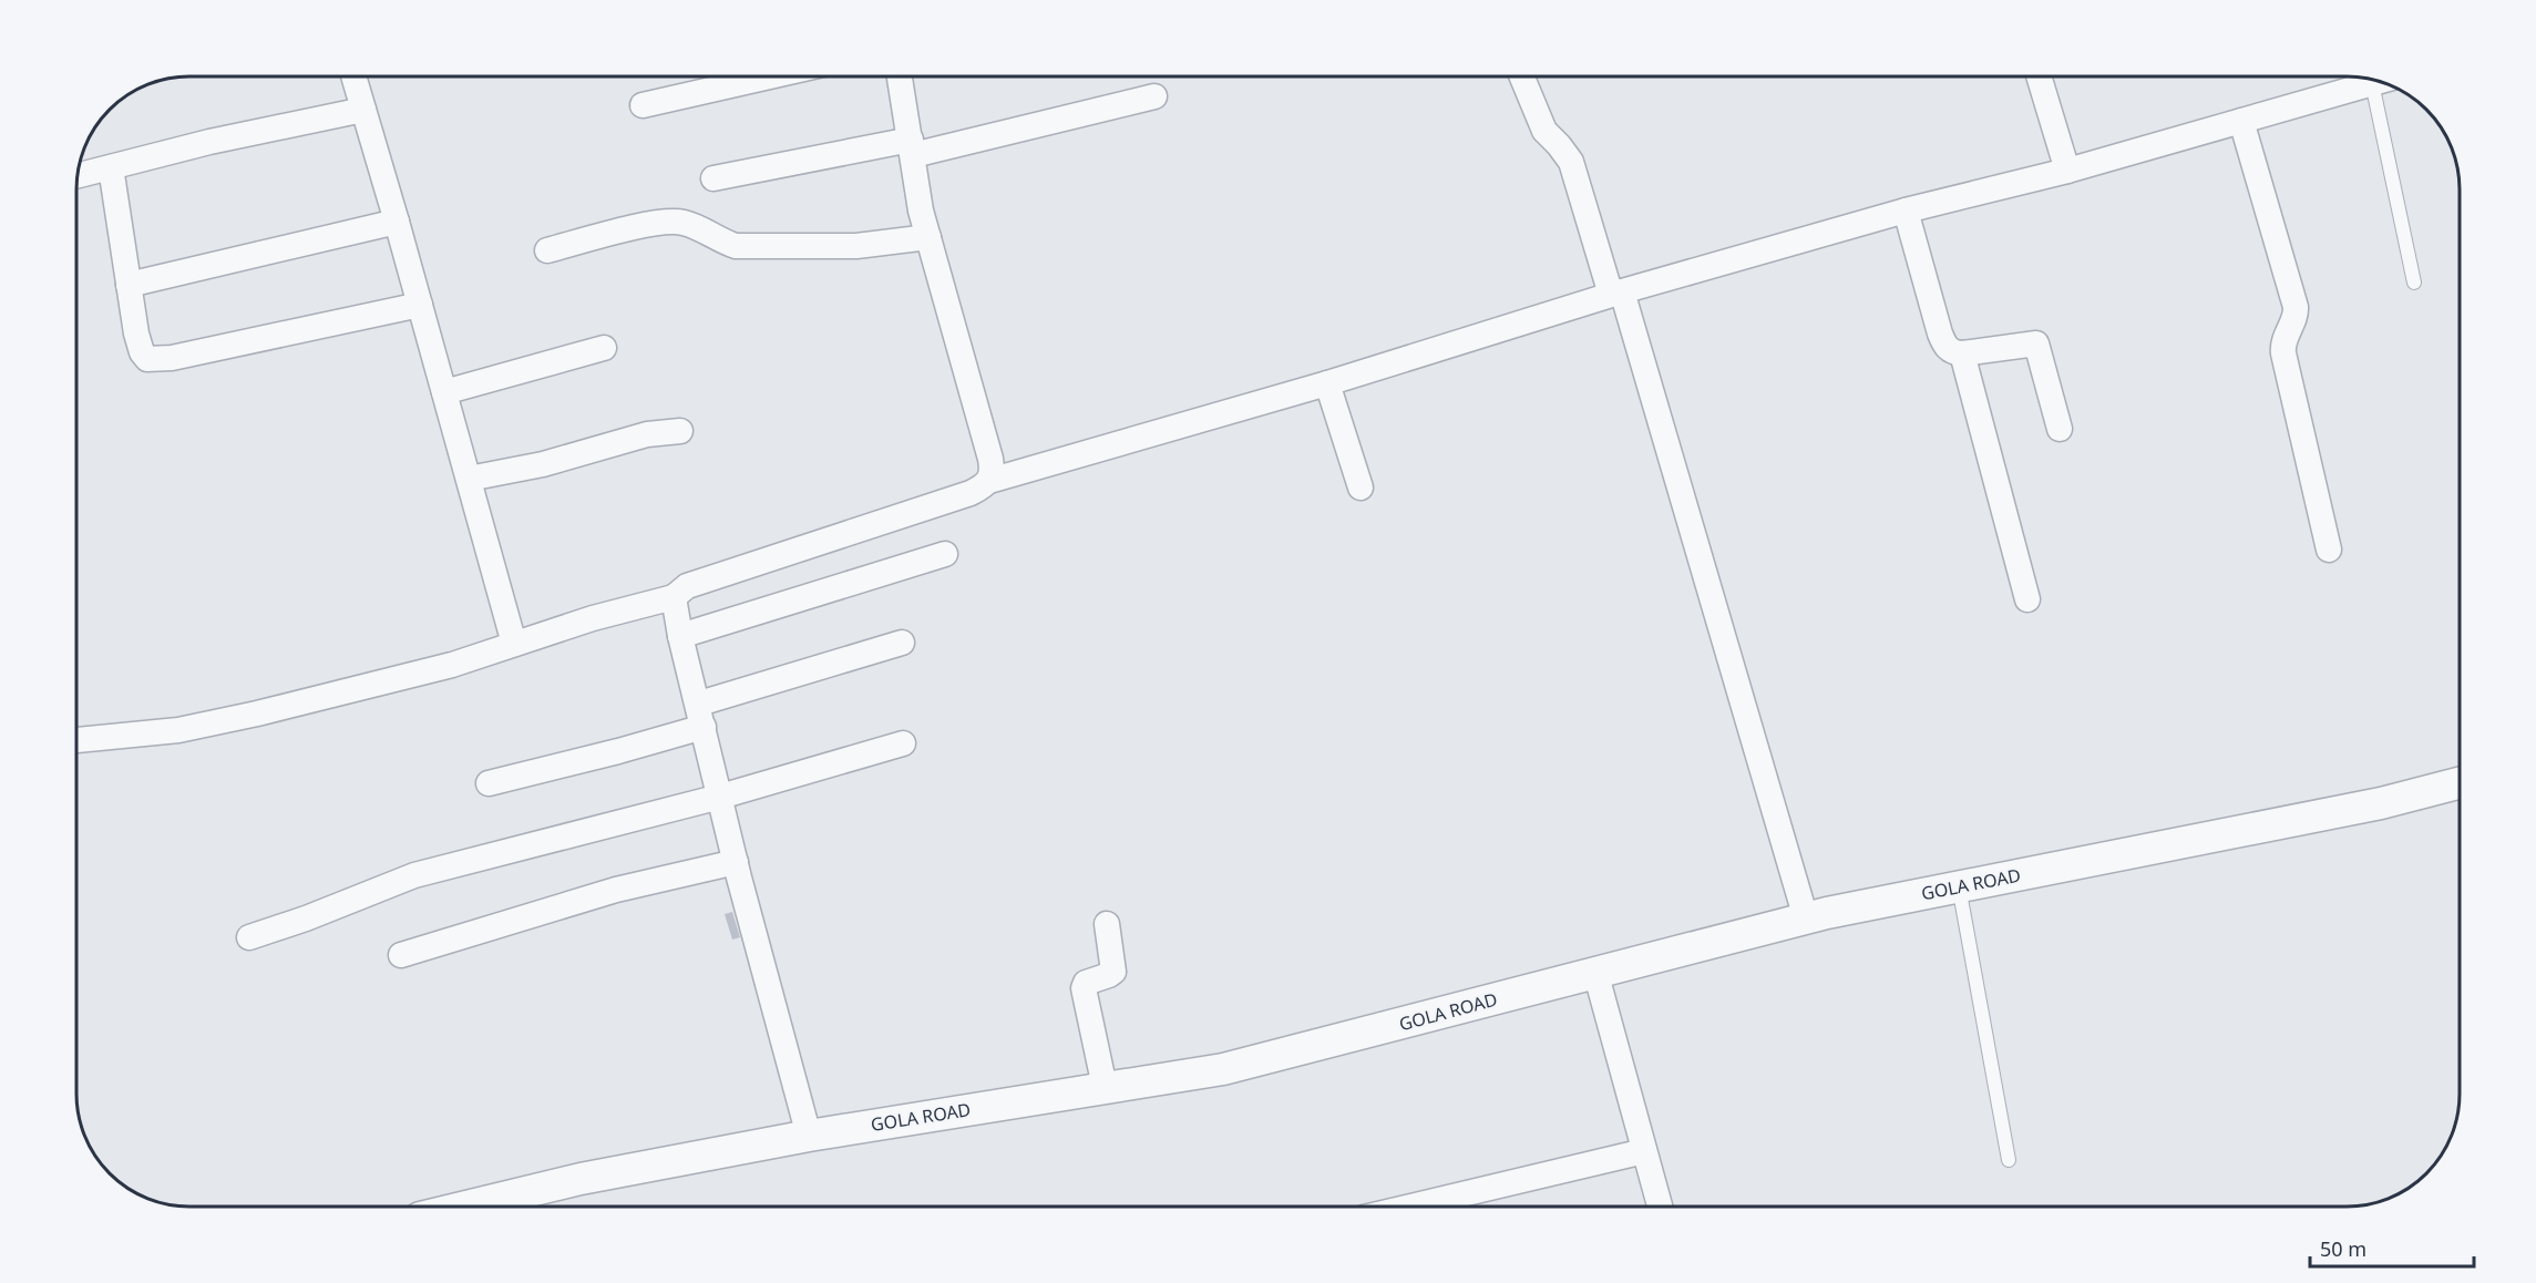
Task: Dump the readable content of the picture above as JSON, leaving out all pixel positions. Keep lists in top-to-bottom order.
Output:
{
  "streets": {
    "street": ["GOLA ROAD"]
  },
  "scale_bar": "50 m"
}
